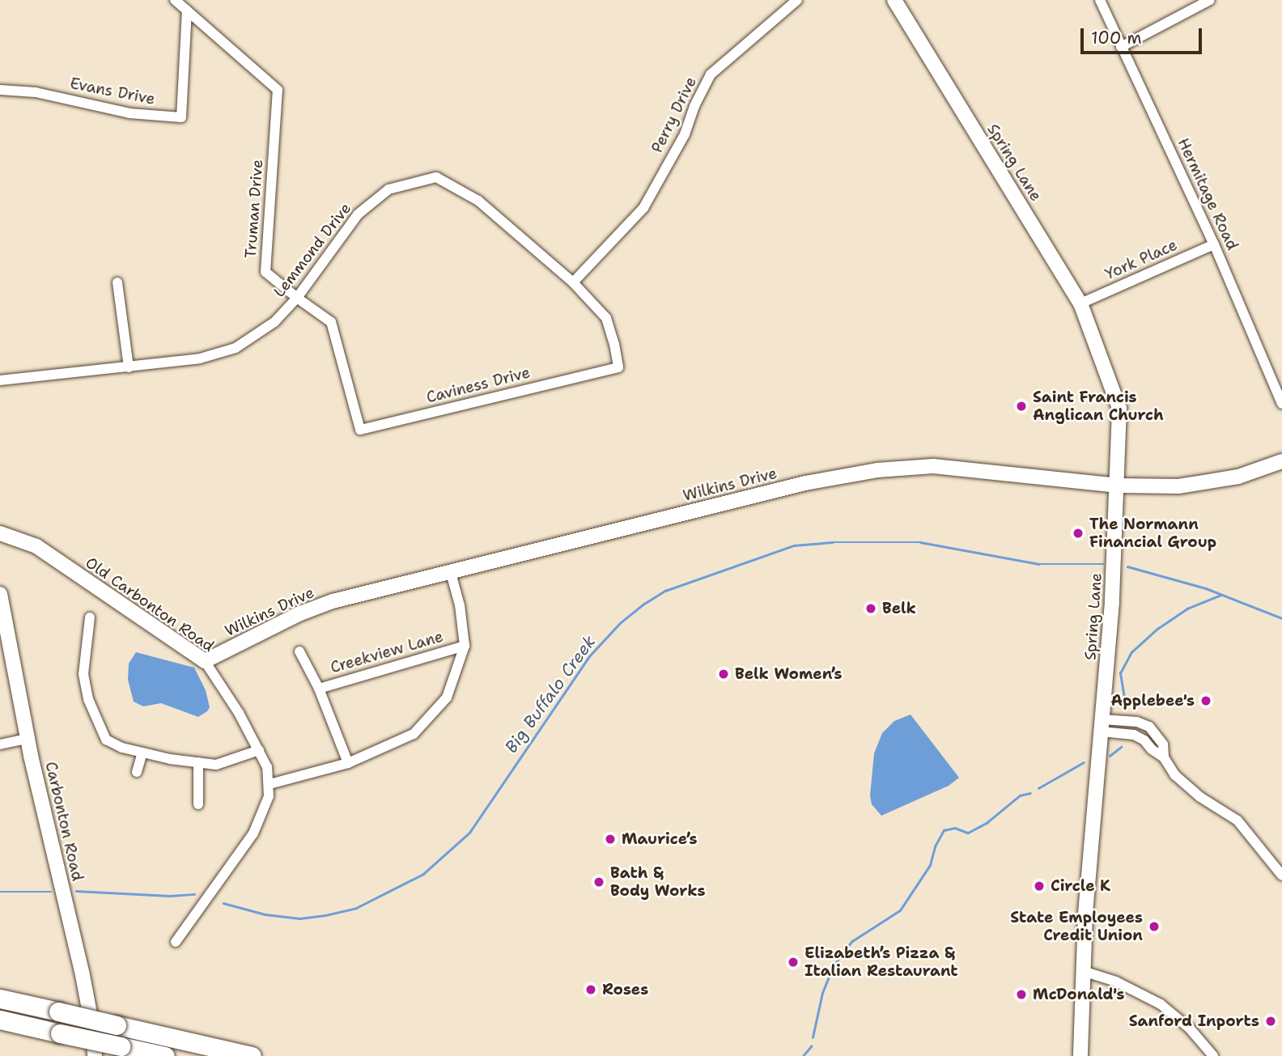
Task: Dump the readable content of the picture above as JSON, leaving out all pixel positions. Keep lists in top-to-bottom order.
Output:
{
  "streets": {
    "street": [
      "Evans Drive",
      "Perry Drive",
      "Spring Lane",
      "Hermitage Road",
      "Truman Drive",
      "Lemmond Drive",
      "York Place",
      "Caviness Drive",
      "Wilkins Drive",
      "Old Carbonton Road",
      "Creekview Lane",
      "Carbonton Road"
    ]
  },
  "crossings": [
    ["Evans Drive", "Truman Drive"],
    ["Perry Drive", "Lemmond Drive"],
    ["Spring Lane", "York Place"],
    ["Spring Lane", "Wilkins Drive"],
    ["Hermitage Road", "York Place"],
    ["Truman Drive", "Lemmond Drive"],
    ["Truman Drive", "Caviness Drive"],
    ["Lemmond Drive", "Caviness Drive"],
    ["Wilkins Drive", "Old Carbonton Road"]
  ],
  "water": ["Big Buffalo Creek"],
  "places": [
    "Saint Francis Anglican Church",
    "The Normann Financial Group",
    "Belk",
    "Belk Women’s",
    "Applebee's",
    "Maurice’s",
    "Bath & Body Works",
    "Circle K",
    "State Employees Credit Union",
    "Elizabeth’s Pizza & Italian Restaurant",
    "Roses",
    "McDonald's",
    "Sanford Inports"
  ],
  "scale_bar": "100 m"
}
